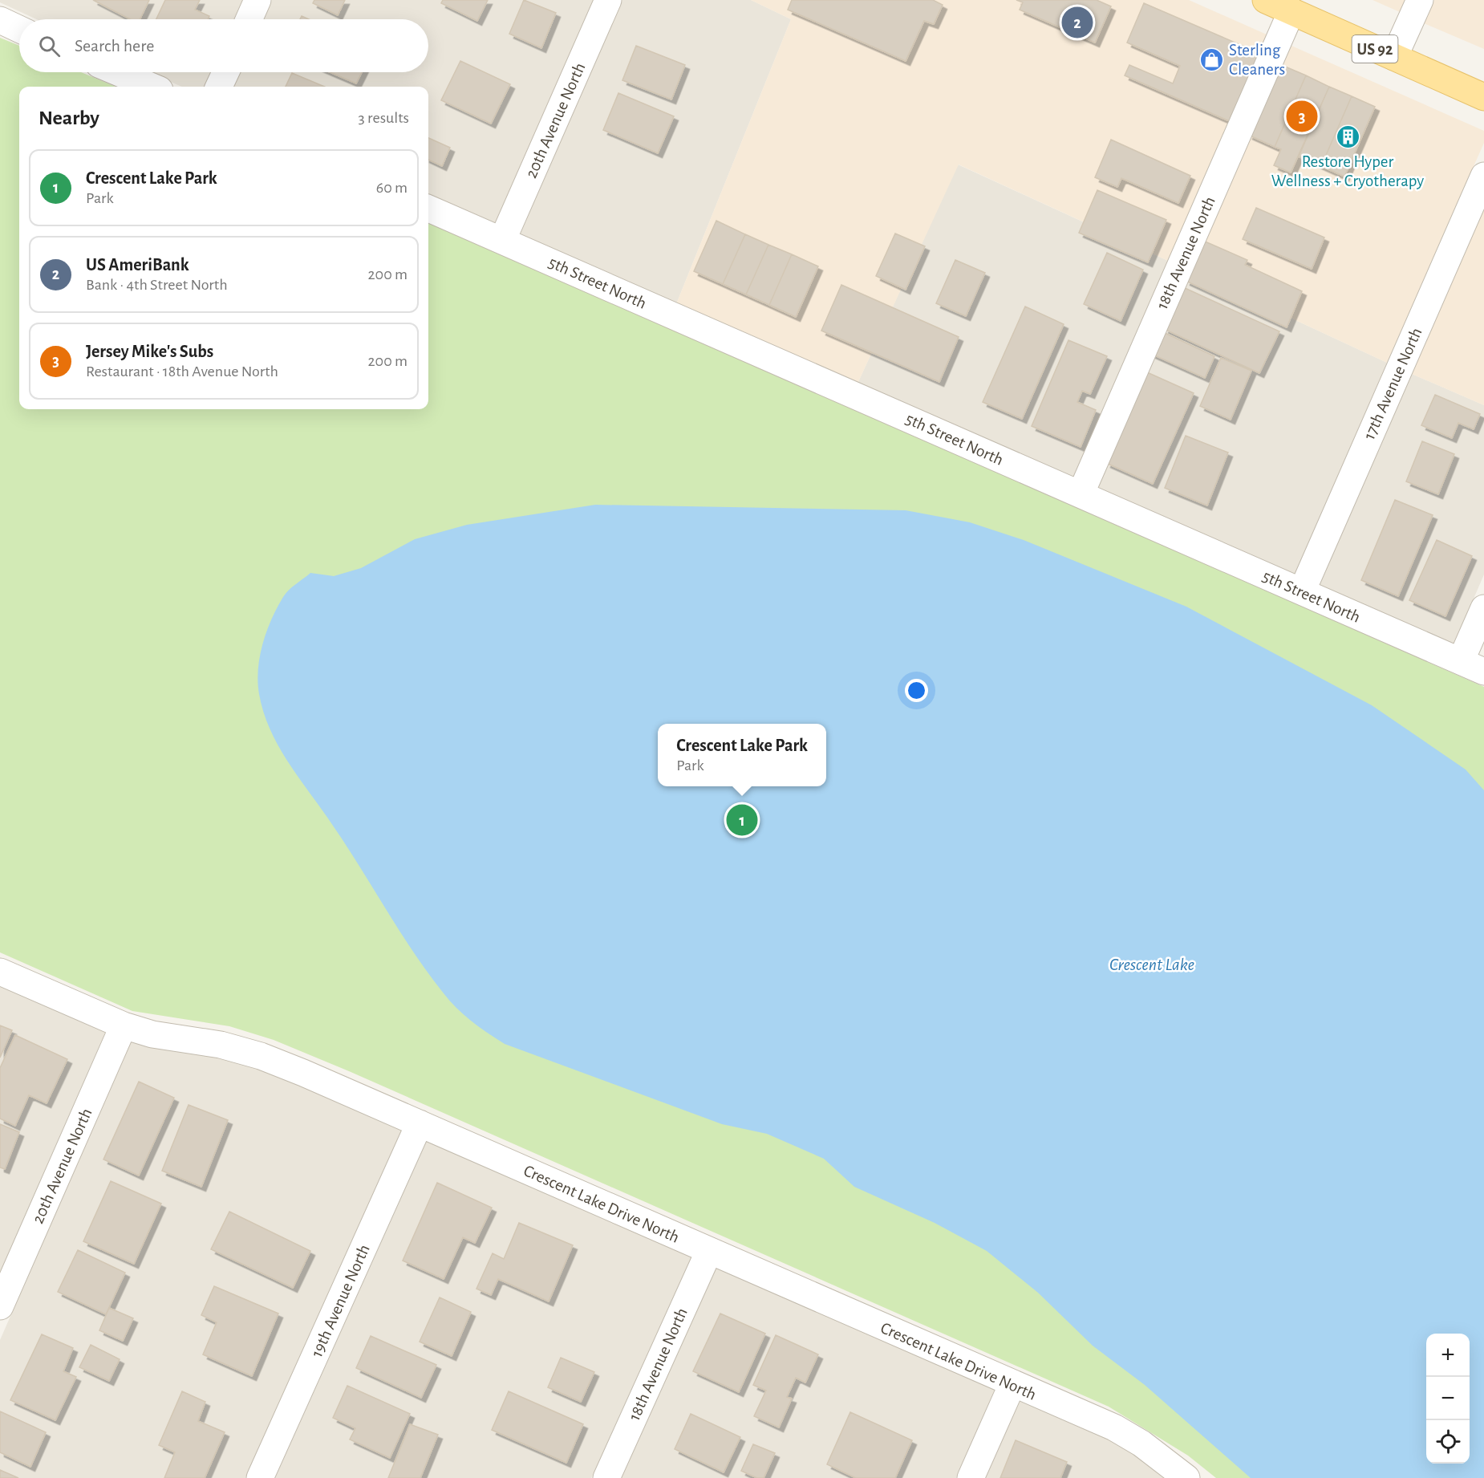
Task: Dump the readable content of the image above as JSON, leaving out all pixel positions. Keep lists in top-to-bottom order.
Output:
{
  "streets": {
    "main road": ["US 92"],
    "street": [
      "20th Avenue North",
      "18th Avenue North",
      "5th Street North",
      "17th Avenue North",
      "Crescent Lake Drive North",
      "19th Avenue North"
    ]
  },
  "crossings": [
    ["US 92", "18th Avenue North"],
    ["20th Avenue North", "5th Street North"],
    ["20th Avenue North", "Crescent Lake Drive North"],
    ["18th Avenue North", "5th Street North"],
    ["18th Avenue North", "Crescent Lake Drive North"],
    ["5th Street North", "17th Avenue North"],
    ["Crescent Lake Drive North", "19th Avenue North"]
  ],
  "water": ["Crescent Lake"],
  "places": {
    "shop": ["Sterling Cleaners"],
    "building": ["Restore Hyper Wellness + Cryotherapy"]
  },
  "page": {
    "pins": ["2", "3", "1"],
    "search": "Search here",
    "heading": ["Nearby", "3 results"],
    "list": [
      {
        "mark": "1",
        "name": "Crescent Lake Park",
        "note": "Park",
        "value": "60 m"
      },
      {
        "mark": "2",
        "name": "US AmeriBank",
        "note": "Bank · 4th Street North",
        "value": "200 m"
      },
      {
        "mark": "3",
        "name": "Jersey Mike's Subs",
        "note": "Restaurant · 18th Avenue North",
        "value": "200 m"
      }
    ],
    "popup": ["Crescent Lake Park", "Park"],
    "map_buttons": ["+", "−"]
  }
}
